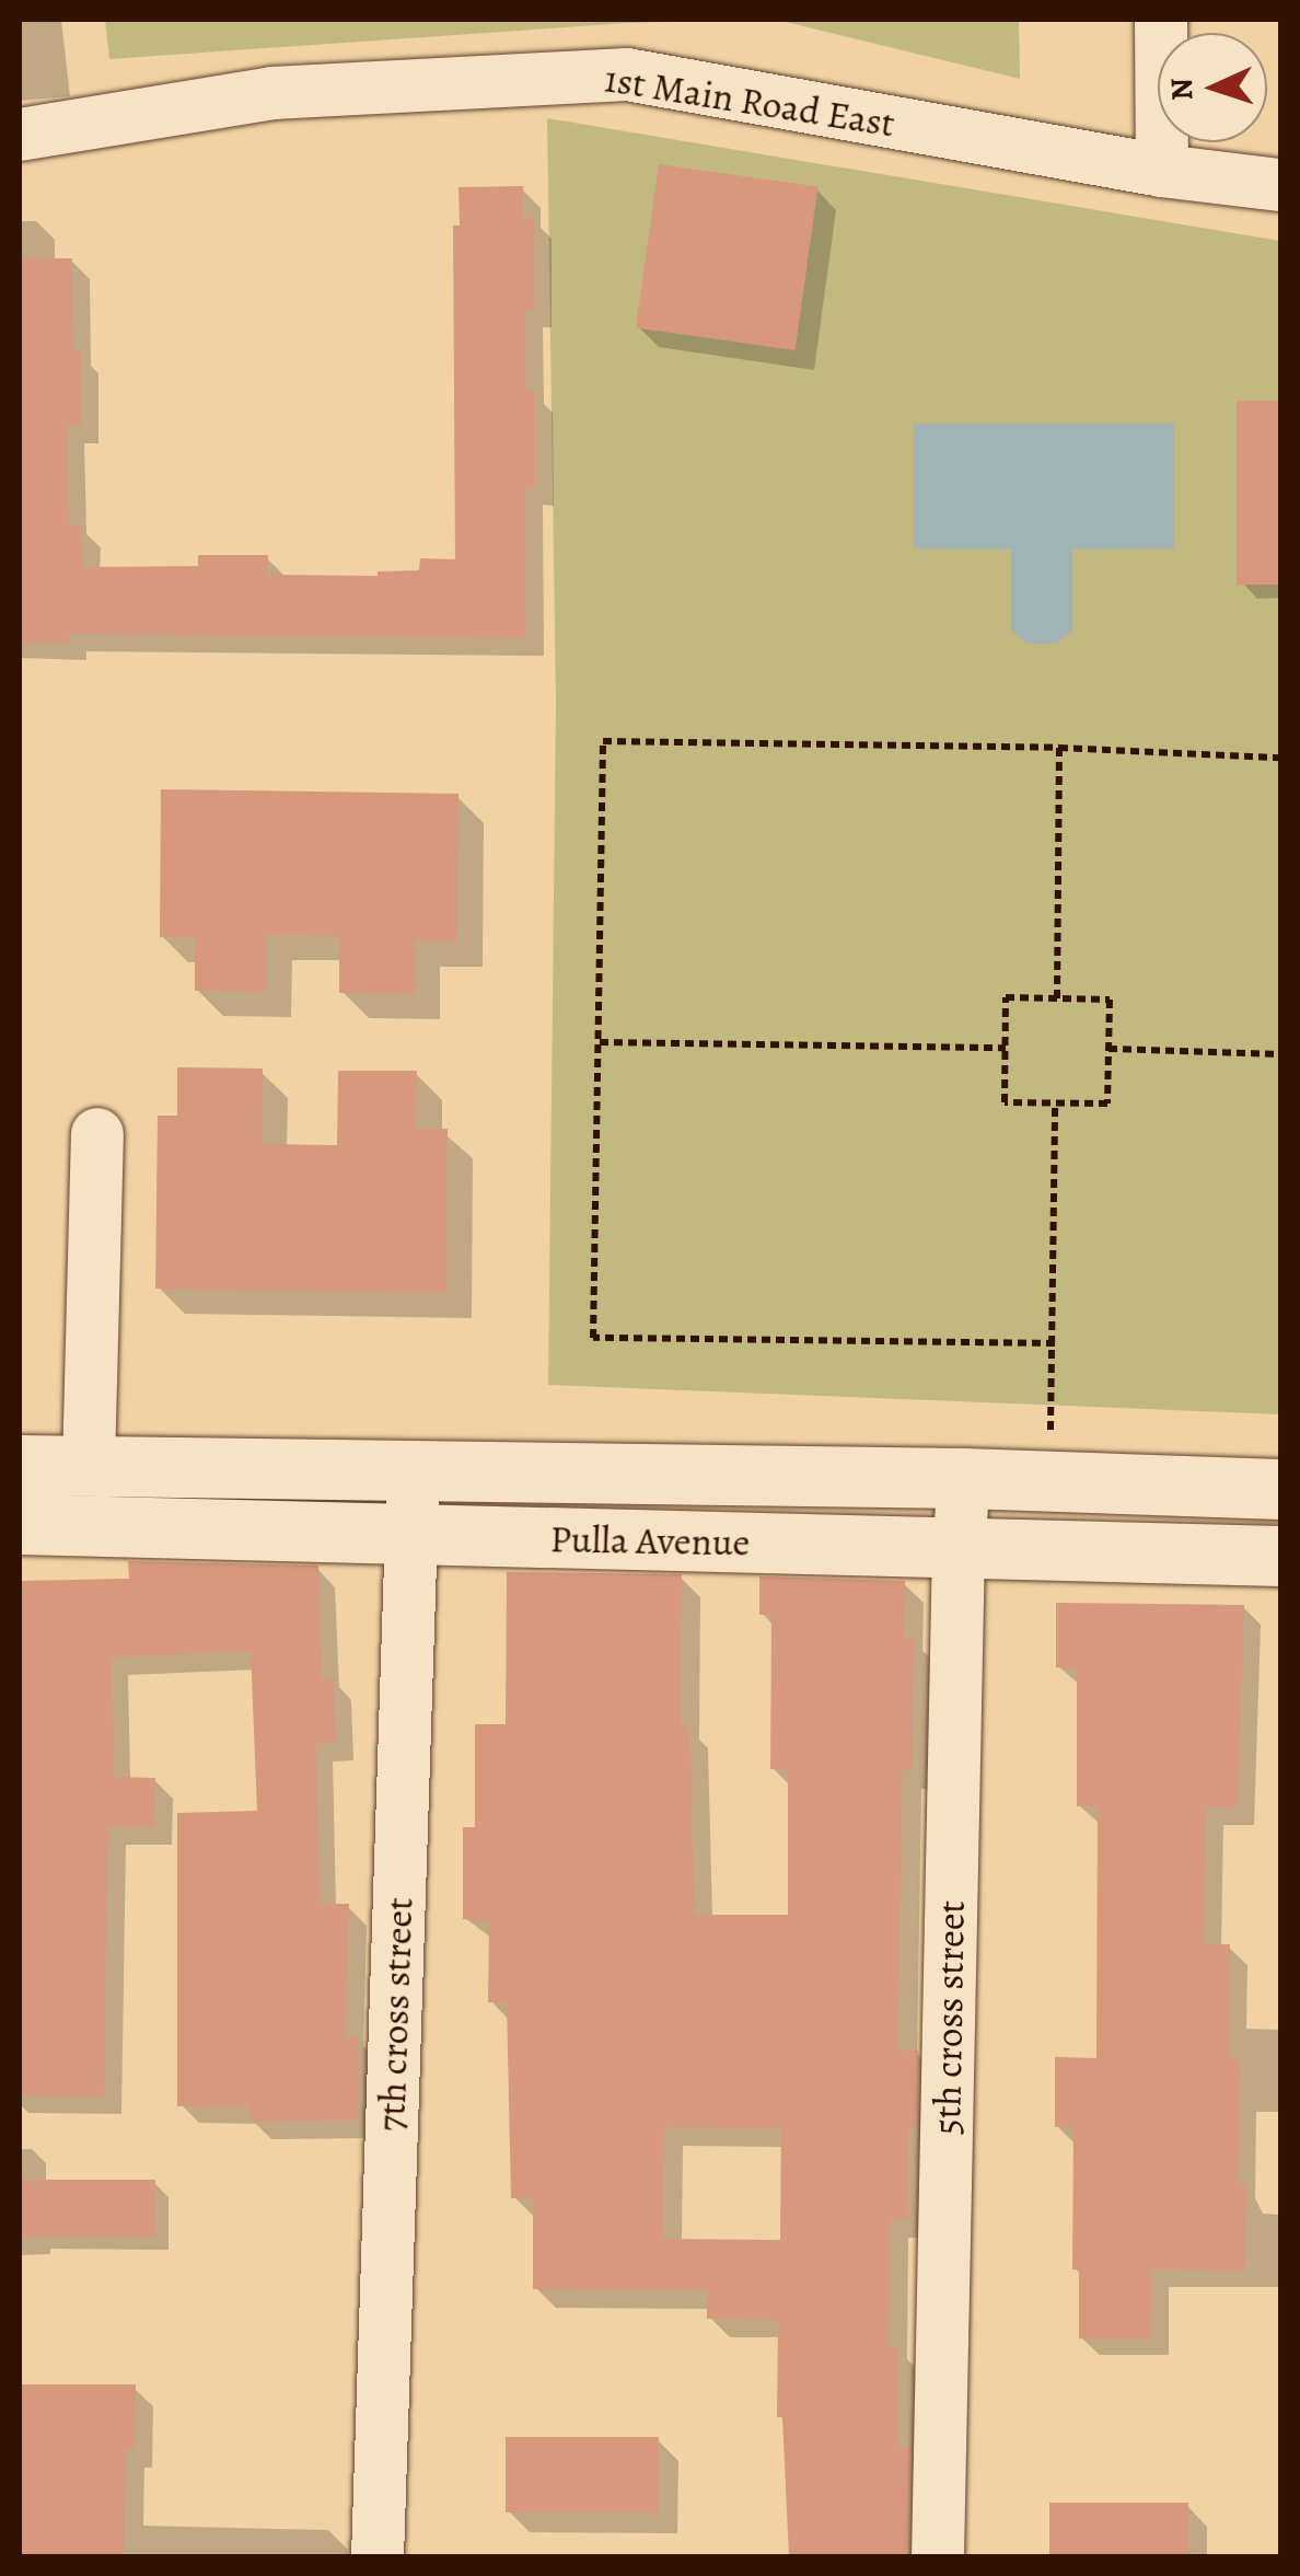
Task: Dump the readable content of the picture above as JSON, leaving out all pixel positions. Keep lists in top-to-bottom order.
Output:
{
  "streets": {
    "street": [
      "1st Main Road East",
      "Pulla Avenue",
      "7th cross street",
      "5th cross street"
    ]
  },
  "crossings": [
    ["Pulla Avenue", "7th cross street"],
    ["Pulla Avenue", "5th cross street"]
  ],
  "north": "left"
}
